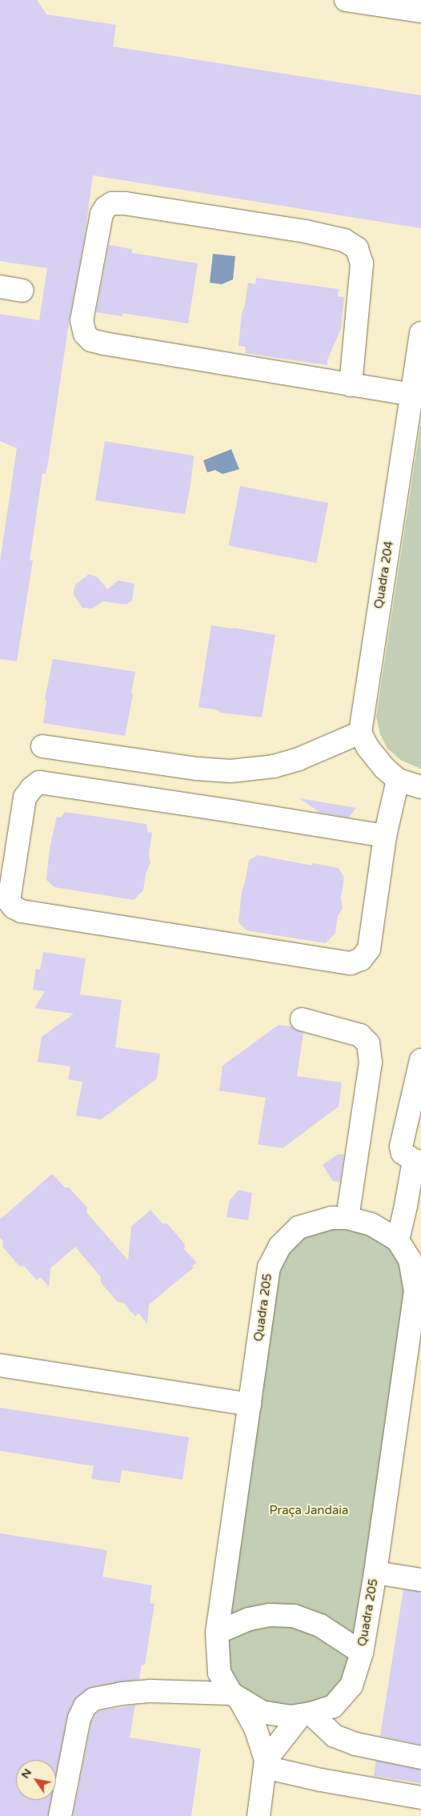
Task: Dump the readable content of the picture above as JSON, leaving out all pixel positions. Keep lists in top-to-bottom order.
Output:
{
  "streets": {
    "street": ["Quadra 204", "Quadra 205"]
  },
  "parks": ["Praça Jandaia"],
  "north": "top left"
}
